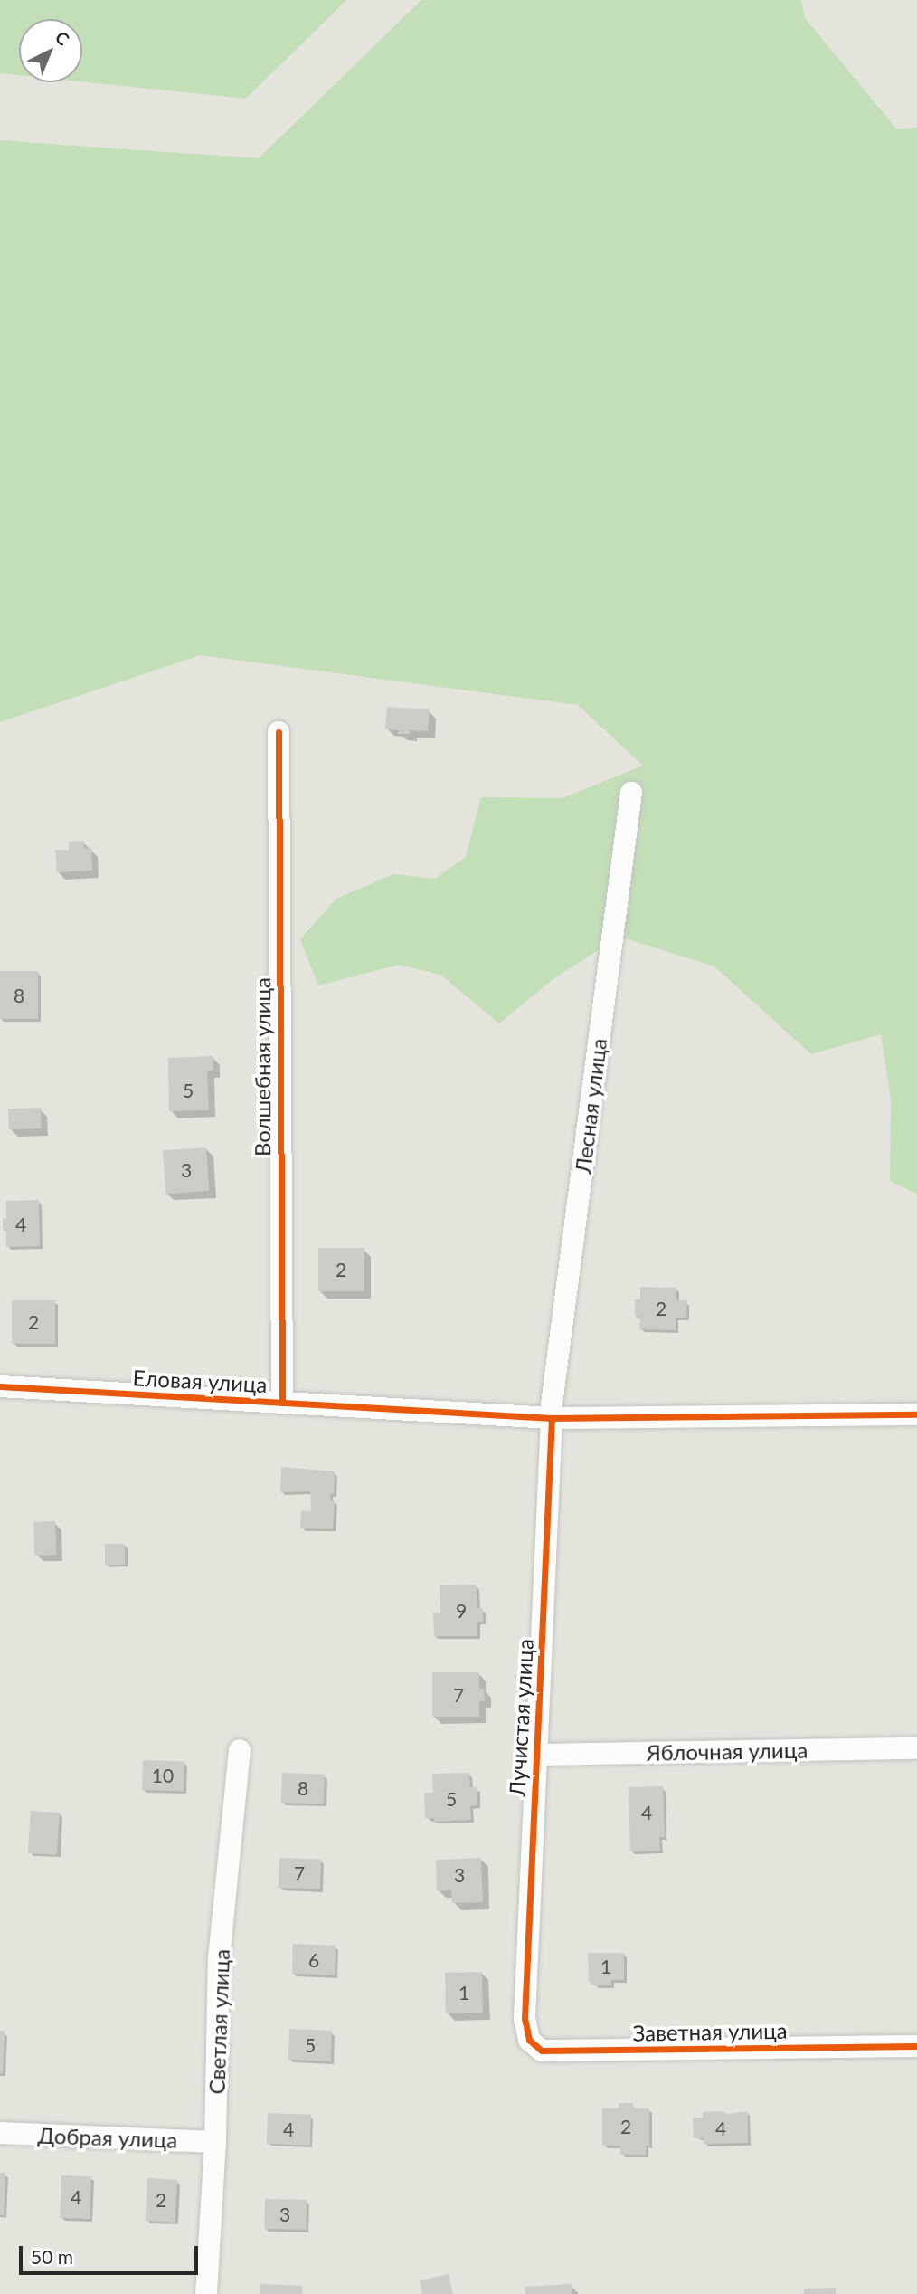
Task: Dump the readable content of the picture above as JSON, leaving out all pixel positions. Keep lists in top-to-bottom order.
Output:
{
  "streets": {
    "street": [
      "Волшебная улица",
      "Лесная улица",
      "Еловая улица",
      "Лучистая улица",
      "Яблочная улица",
      "Светлая улица",
      "Заветная улица",
      "Добрая улица"
    ]
  },
  "crossings": [
    ["Волшебная улица", "Еловая улица"],
    ["Лесная улица", "Еловая улица"],
    ["Лесная улица", "Лучистая улица"],
    ["Еловая улица", "Лучистая улица"],
    ["Лучистая улица", "Яблочная улица"],
    ["Лучистая улица", "Заветная улица"],
    ["Светлая улица", "Добрая улица"]
  ],
  "house_numbers": [
    "8",
    "5",
    "3",
    "4",
    "2",
    "2",
    "2",
    "9",
    "7",
    "10",
    "8",
    "5",
    "4",
    "7",
    "3",
    "6",
    "1",
    "1",
    "5",
    "2",
    "4",
    "4",
    "4",
    "2",
    "3"
  ],
  "scale_bar": "50 m",
  "north": "top right"
}
